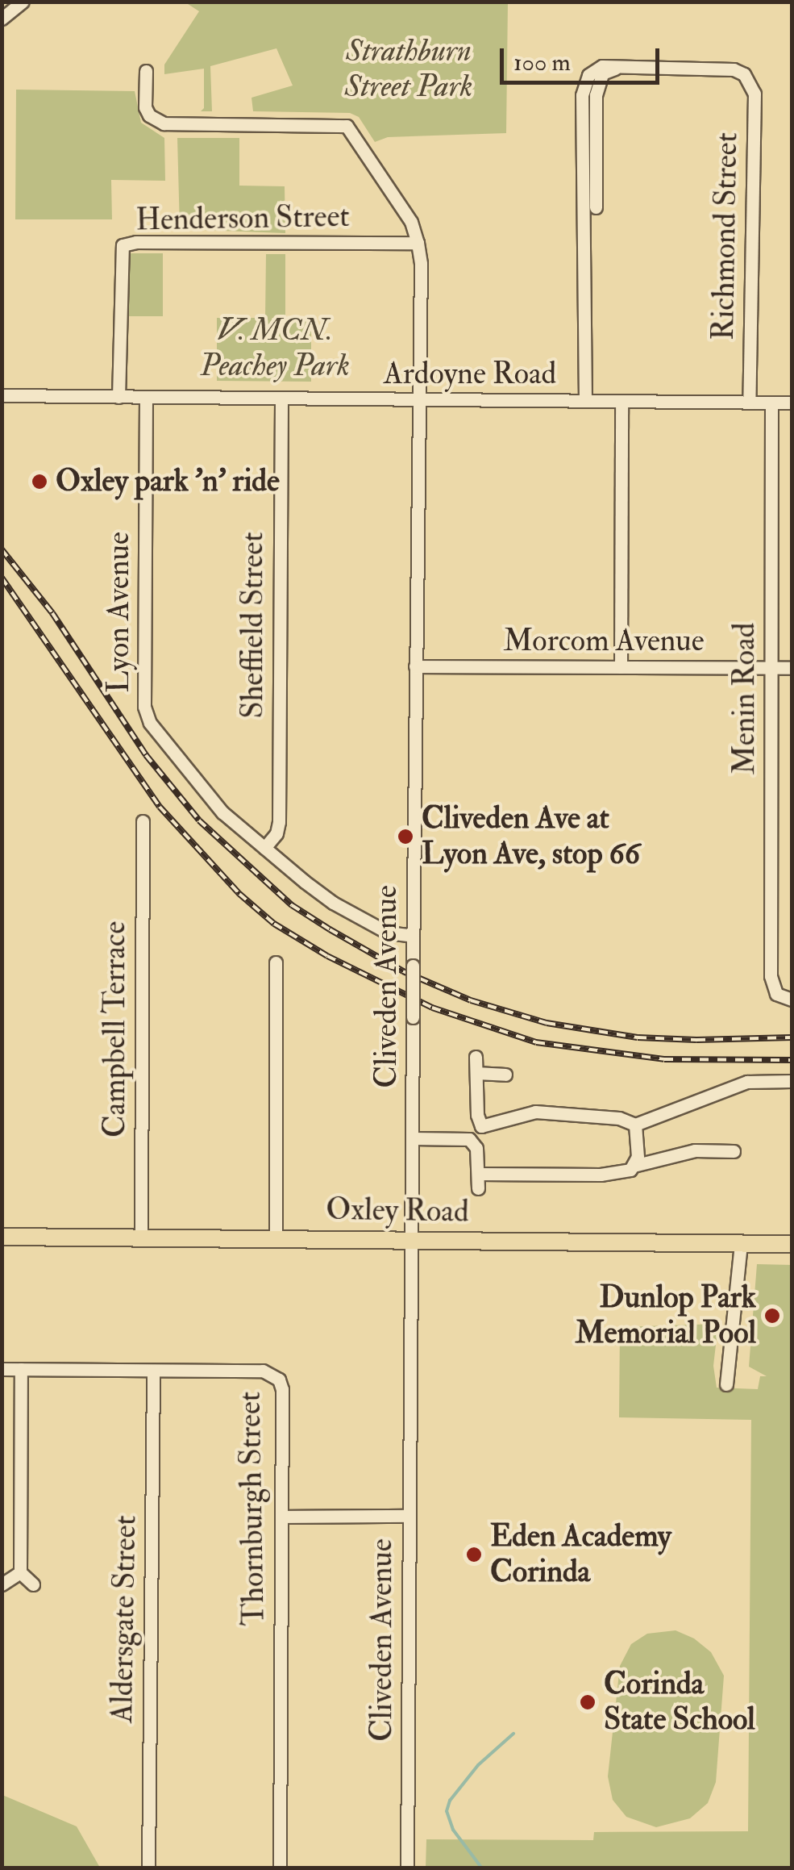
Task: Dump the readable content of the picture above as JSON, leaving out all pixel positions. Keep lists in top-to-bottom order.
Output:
{
  "streets": {
    "main road": ["Oxley Road"],
    "street": [
      "Henderson Street",
      "Richmond Street",
      "Ardoyne Road",
      "Lyon Avenue",
      "Sheffield Street",
      "Morcom Avenue",
      "Menin Road",
      "Cliveden Avenue",
      "Campbell Terrace",
      "Thornburgh Street",
      "Aldersgate Street"
    ]
  },
  "crossings": [
    ["Henderson Street", "Ardoyne Road"],
    ["Henderson Street", "Cliveden Avenue"],
    ["Richmond Street", "Ardoyne Road"],
    ["Ardoyne Road", "Lyon Avenue"],
    ["Ardoyne Road", "Sheffield Street"],
    ["Ardoyne Road", "Menin Road"],
    ["Ardoyne Road", "Cliveden Avenue"],
    ["Lyon Avenue", "Sheffield Street"],
    ["Lyon Avenue", "Cliveden Avenue"],
    ["Morcom Avenue", "Menin Road"],
    ["Morcom Avenue", "Cliveden Avenue"],
    ["Cliveden Avenue", "Oxley Road"],
    ["Campbell Terrace", "Oxley Road"],
    ["Thornburgh Street", "Aldersgate Street"]
  ],
  "parks": ["Strathburn Street Park", "V. MCN. Peachey Park"],
  "places": [
    "Oxley park 'n' ride",
    "Cliveden Ave at Lyon Ave, stop 66",
    "Dunlop Park Memorial Pool",
    "Eden Academy Corinda",
    "Corinda State School"
  ],
  "scale_bar": "100 m"
}
